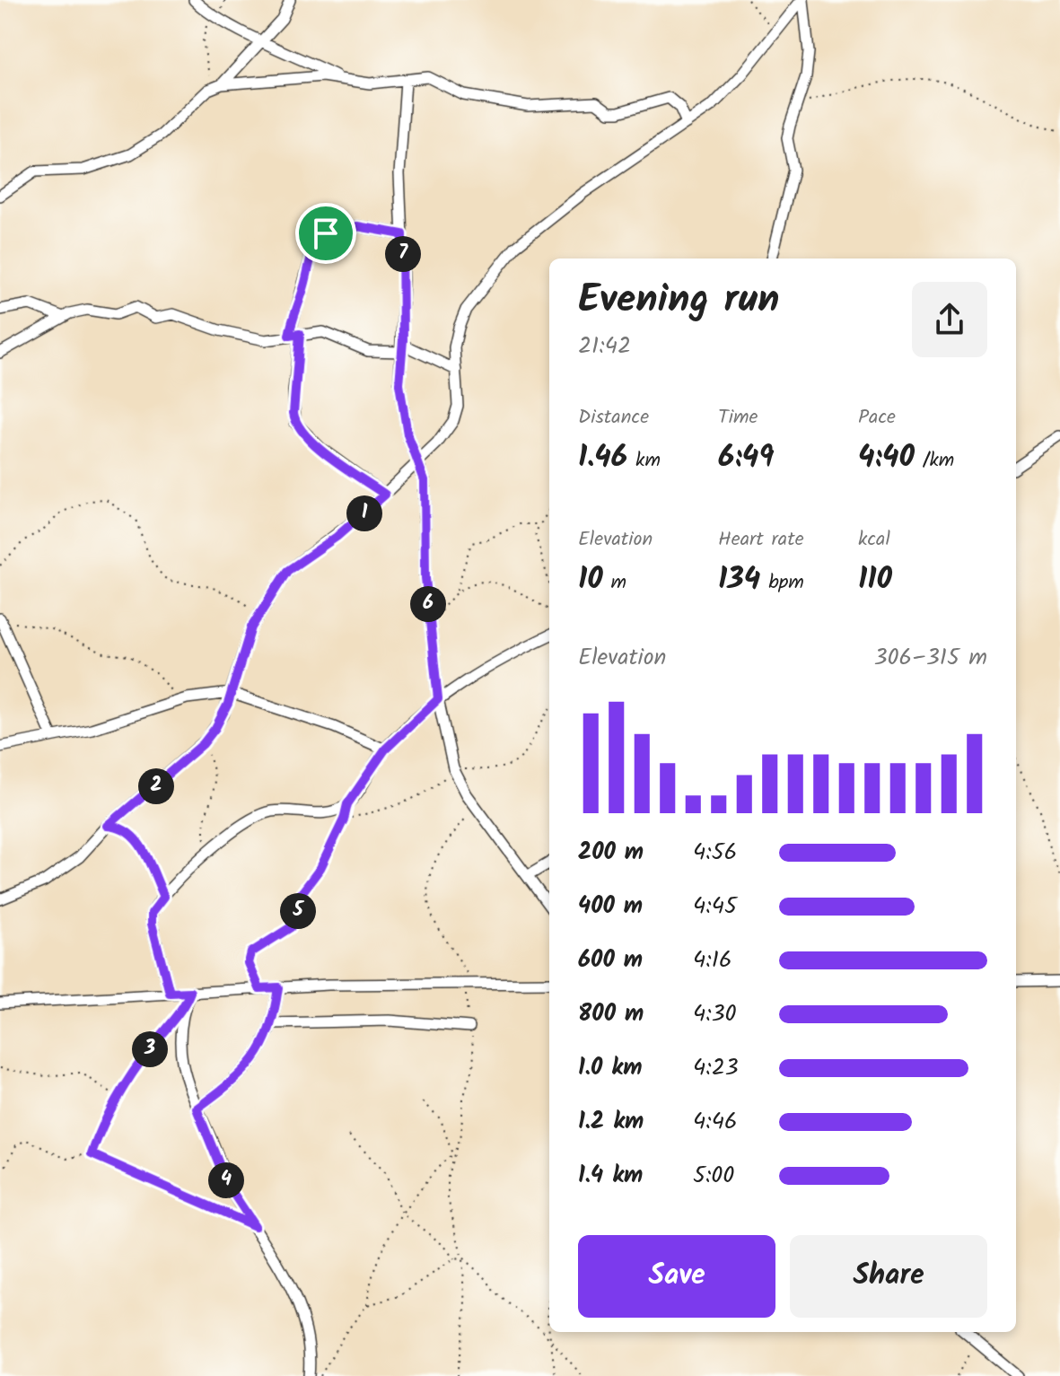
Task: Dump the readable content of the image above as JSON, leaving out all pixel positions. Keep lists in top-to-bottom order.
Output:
{
  "page": {
    "pins": [
      "7",
      "1",
      "6",
      "2",
      "5",
      "3",
      "4"
    ],
    "heading": ["Evening run", "21:42"],
    "stats": [
      ["Distance", "1.46 km"],
      ["Time", "6:49"],
      ["Pace", "4:40 /km"],
      ["Elevation", "10 m"],
      ["Heart rate", "134 bpm"],
      ["kcal", "110"]
    ],
    "chart": ["Elevation", "306–315 m"],
    "list": [
      {
        "name": "200 m",
        "note": "4:56"
      },
      {
        "name": "400 m",
        "note": "4:45"
      },
      {
        "name": "600 m",
        "note": "4:16"
      },
      {
        "name": "800 m",
        "note": "4:30"
      },
      {
        "name": "1.0 km",
        "note": "4:23"
      },
      {
        "name": "1.2 km",
        "note": "4:46"
      },
      {
        "name": "1.4 km",
        "note": "5:00"
      }
    ],
    "buttons": ["Save", "Share"]
  }
}
